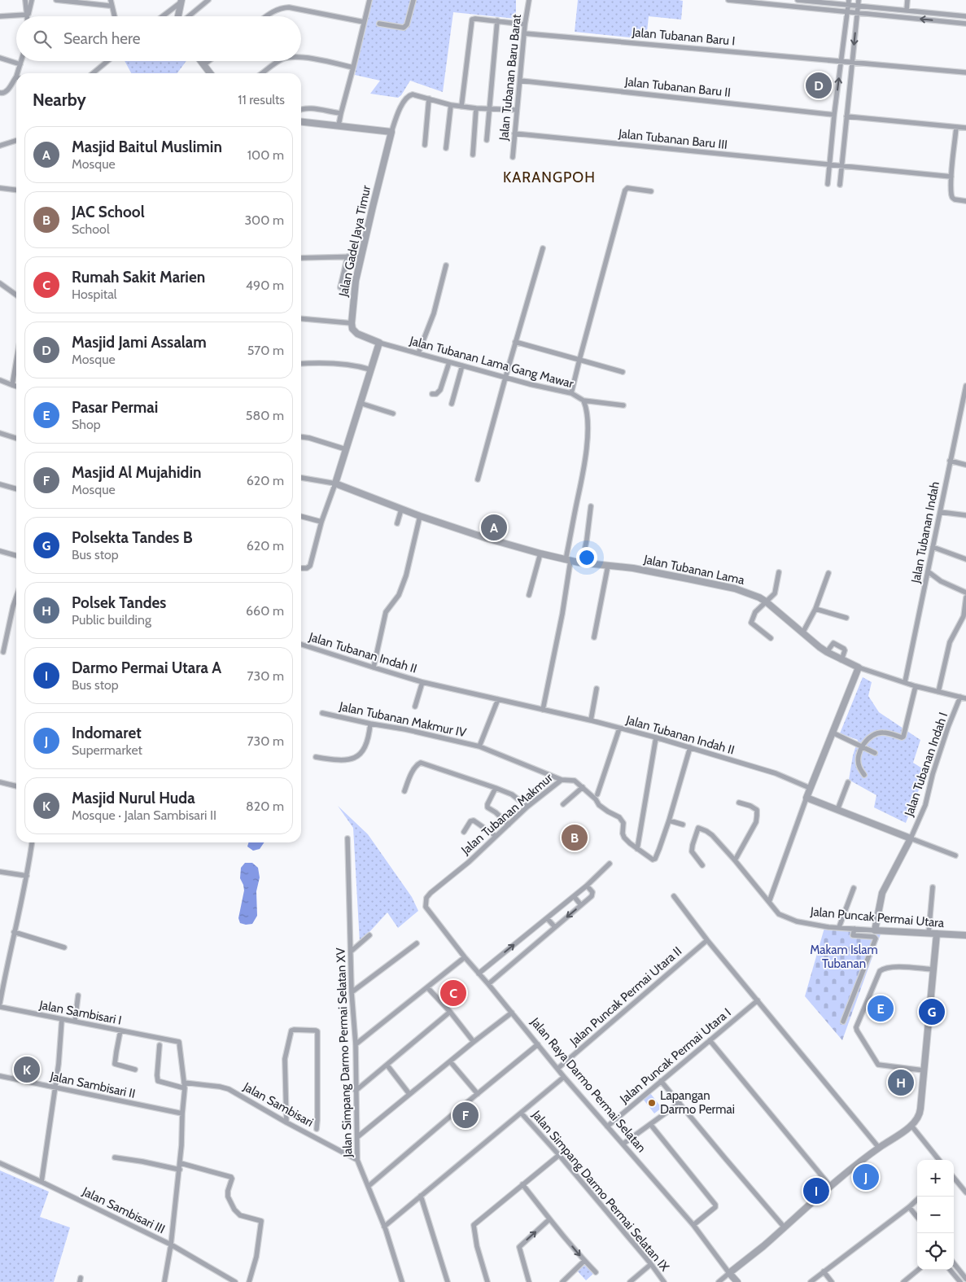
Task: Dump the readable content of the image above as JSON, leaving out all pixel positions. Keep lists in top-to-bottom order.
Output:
{
  "streets": {
    "street": [
      "Jalan Tubanan Baru I",
      "Jalan Tubanan Baru Barat",
      "Jalan Tubanan Baru II",
      "Jalan Tubanan Baru III",
      "Jalan Gadel Jaya Timur",
      "Jalan Tubanan Lama Gang Mawar",
      "Jalan Tubanan Indah",
      "Jalan Tubanan Lama",
      "Jalan Tubanan Indah II",
      "Jalan Tubanan Makmur IV",
      "Jalan Tubanan Indah I",
      "Jalan Tubanan Makmur",
      "Jalan Puncak Permai Utara",
      "Jalan Puncak Permai Utara II",
      "Jalan Sambisari I",
      "Jalan Simpang Darmo Permai Selatan XV",
      "Jalan Puncak Permai Utara I",
      "Jalan Sambisari II",
      "Jalan Raya Darmo Permai Selatan",
      "Jalan Sambisari",
      "Jalan Simpang Darmo Permai Selatan IX",
      "Jalan Sambisari III"
    ]
  },
  "crossings": [
    ["Jalan Tubanan Baru I", "Jalan Tubanan Baru Barat"],
    ["Jalan Tubanan Baru Barat", "Jalan Tubanan Baru II"],
    ["Jalan Tubanan Baru Barat", "Jalan Tubanan Baru III"],
    ["Jalan Tubanan Baru Barat", "Jalan Gadel Jaya Timur"],
    ["Jalan Tubanan Lama Gang Mawar", "Jalan Tubanan Lama"],
    ["Jalan Tubanan Makmur IV", "Jalan Tubanan Makmur"],
    ["Jalan Tubanan Makmur", "Jalan Raya Darmo Permai Selatan"],
    ["Jalan Puncak Permai Utara II", "Jalan Raya Darmo Permai Selatan"],
    ["Jalan Sambisari I", "Jalan Sambisari"],
    ["Jalan Simpang Darmo Permai Selatan XV", "Jalan Sambisari"],
    ["Jalan Puncak Permai Utara I", "Jalan Raya Darmo Permai Selatan"]
  ],
  "districts": ["KARANGPOH"],
  "parks": ["Makam Islam Tubanan"],
  "places": ["Lapangan Darmo Permai"],
  "page": {
    "search": "Search here",
    "pins": [
      "D",
      "A",
      "B",
      "C",
      "E",
      "G",
      "K",
      "H",
      "F",
      "J",
      "I"
    ],
    "heading": ["Nearby", "11 results"],
    "list": [
      {
        "mark": "A",
        "name": "Masjid Baitul Muslimin",
        "note": "Mosque",
        "value": "100 m"
      },
      {
        "mark": "B",
        "name": "JAC School",
        "note": "School",
        "value": "300 m"
      },
      {
        "mark": "C",
        "name": "Rumah Sakit Marien",
        "note": "Hospital",
        "value": "490 m"
      },
      {
        "mark": "D",
        "name": "Masjid Jami Assalam",
        "note": "Mosque",
        "value": "570 m"
      },
      {
        "mark": "E",
        "name": "Pasar Permai",
        "note": "Shop",
        "value": "580 m"
      },
      {
        "mark": "F",
        "name": "Masjid Al Mujahidin",
        "note": "Mosque",
        "value": "620 m"
      },
      {
        "mark": "G",
        "name": "Polsekta Tandes B",
        "note": "Bus stop",
        "value": "620 m"
      },
      {
        "mark": "H",
        "name": "Polsek Tandes",
        "note": "Public building",
        "value": "660 m"
      },
      {
        "mark": "I",
        "name": "Darmo Permai Utara A",
        "note": "Bus stop",
        "value": "730 m"
      },
      {
        "mark": "J",
        "name": "Indomaret",
        "note": "Supermarket",
        "value": "730 m"
      },
      {
        "mark": "K",
        "name": "Masjid Nurul Huda",
        "note": "Mosque · Jalan Sambisari II",
        "value": "820 m"
      }
    ],
    "map_buttons": ["+", "−"]
  }
}
